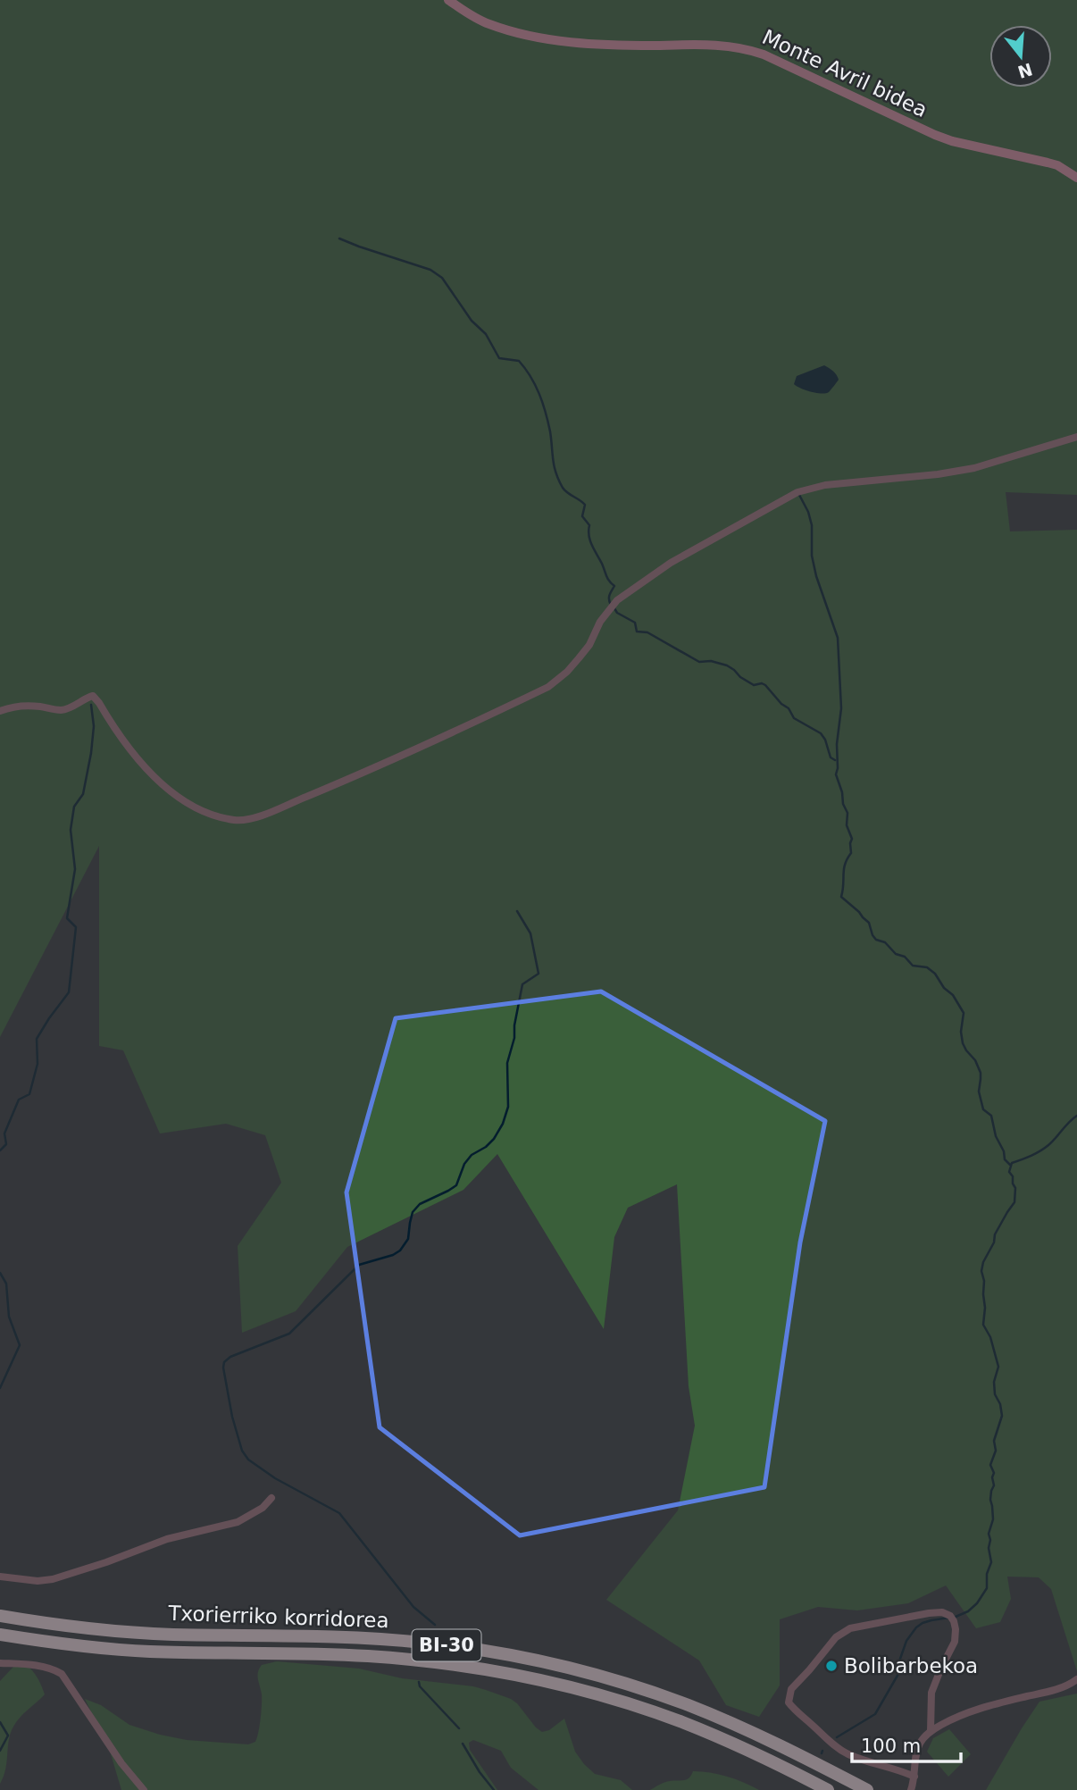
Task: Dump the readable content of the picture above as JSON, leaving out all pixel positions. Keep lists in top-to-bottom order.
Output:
{
  "streets": {
    "highway": ["Txorierriko korridorea", "BI-30"],
    "street": ["Monte Avril bidea"]
  },
  "places": ["Bolibarbekoa"],
  "scale_bar": "100 m",
  "north": "bottom"
}
